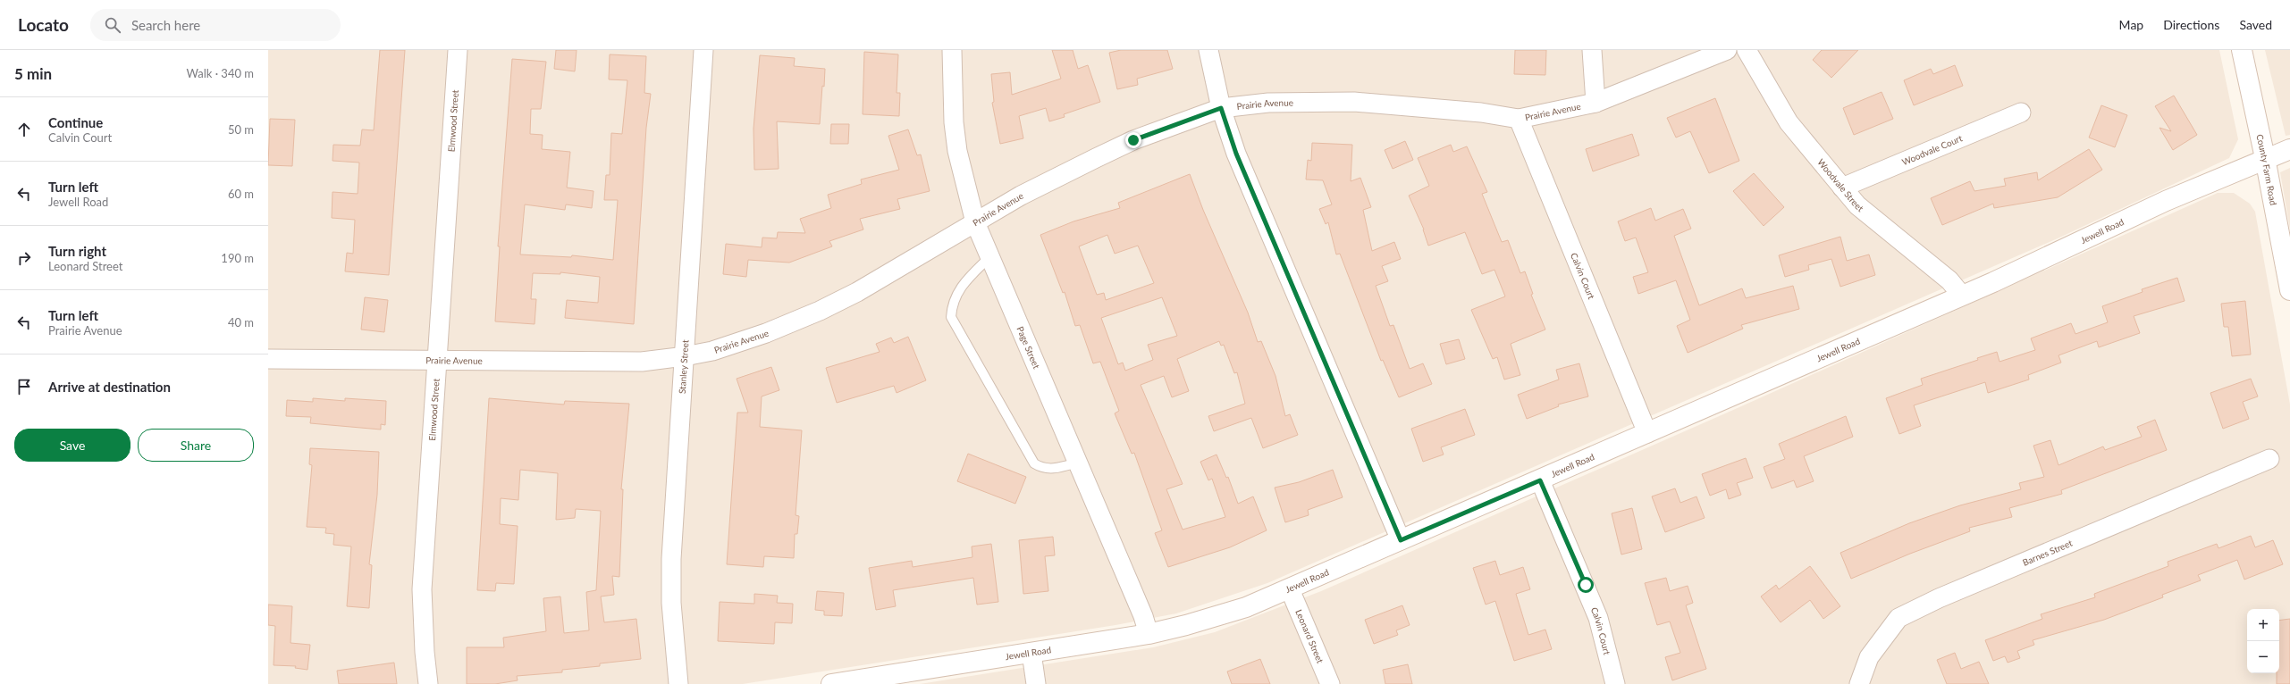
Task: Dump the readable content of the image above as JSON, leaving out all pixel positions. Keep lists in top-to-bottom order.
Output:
{
  "streets": {
    "street": [
      "Prairie Avenue",
      "Elmwood Street",
      "Woodvale Court",
      "County Farm Road",
      "Woodvale Street",
      "Jewell Road",
      "Calvin Court",
      "Page Street",
      "Stanley Street",
      "Barnes Street",
      "Leonard Street"
    ]
  },
  "crossings": [
    ["Prairie Avenue", "Elmwood Street"],
    ["Prairie Avenue", "Calvin Court"],
    ["Prairie Avenue", "Page Street"],
    ["Prairie Avenue", "Stanley Street"],
    ["Woodvale Court", "Woodvale Street"],
    ["County Farm Road", "Jewell Road"],
    ["Woodvale Street", "Jewell Road"],
    ["Jewell Road", "Calvin Court"],
    ["Jewell Road", "Page Street"],
    ["Jewell Road", "Leonard Street"]
  ],
  "page": {
    "header": "Locato",
    "search": "Search here",
    "nav": ["Map", "Directions", "Saved"],
    "heading": ["5 min", "Walk · 340 m"],
    "list": [
      ["Continue", "Calvin Court", "50 m"],
      ["Turn left", "Jewell Road", "60 m"],
      ["Turn right", "Leonard Street", "190 m"],
      ["Turn left", "Prairie Avenue", "40 m"],
      "Arrive at destination"
    ],
    "buttons": ["Save", "Share"],
    "map_buttons": ["+", "−"]
  }
}
